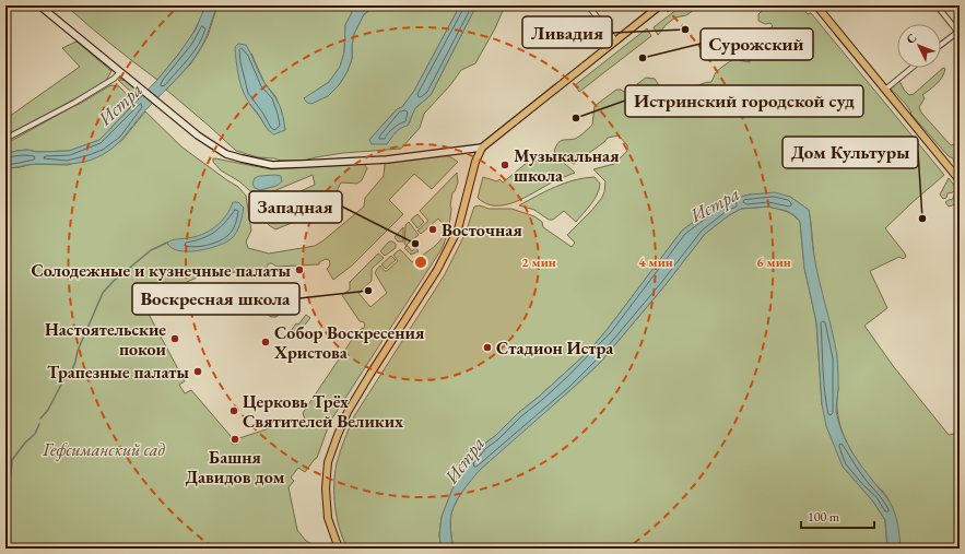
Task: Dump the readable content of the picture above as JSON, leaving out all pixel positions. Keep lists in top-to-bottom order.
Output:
{
  "water": ["Истра"],
  "parks": ["Гефсиманский сад"],
  "places": [
    "Ливадия",
    "Сурожский",
    "Истринский городской суд",
    "Музыкальная школа",
    "Дом Культуры",
    "Восточная",
    "Западная",
    "Солодежные и кузнечные палаты",
    "Воскресная школа",
    "Настоятельские покои",
    "Собор Воскресения Христова",
    "Стадион Истра",
    "Трапезные палаты",
    "Церковь Трёх Святителей Великих",
    "Башня Давидов дом"
  ],
  "scale_bar": "100 m",
  "north": "top left",
  "rings": ["2 мин", "4 мин", "6 мин"]
}
